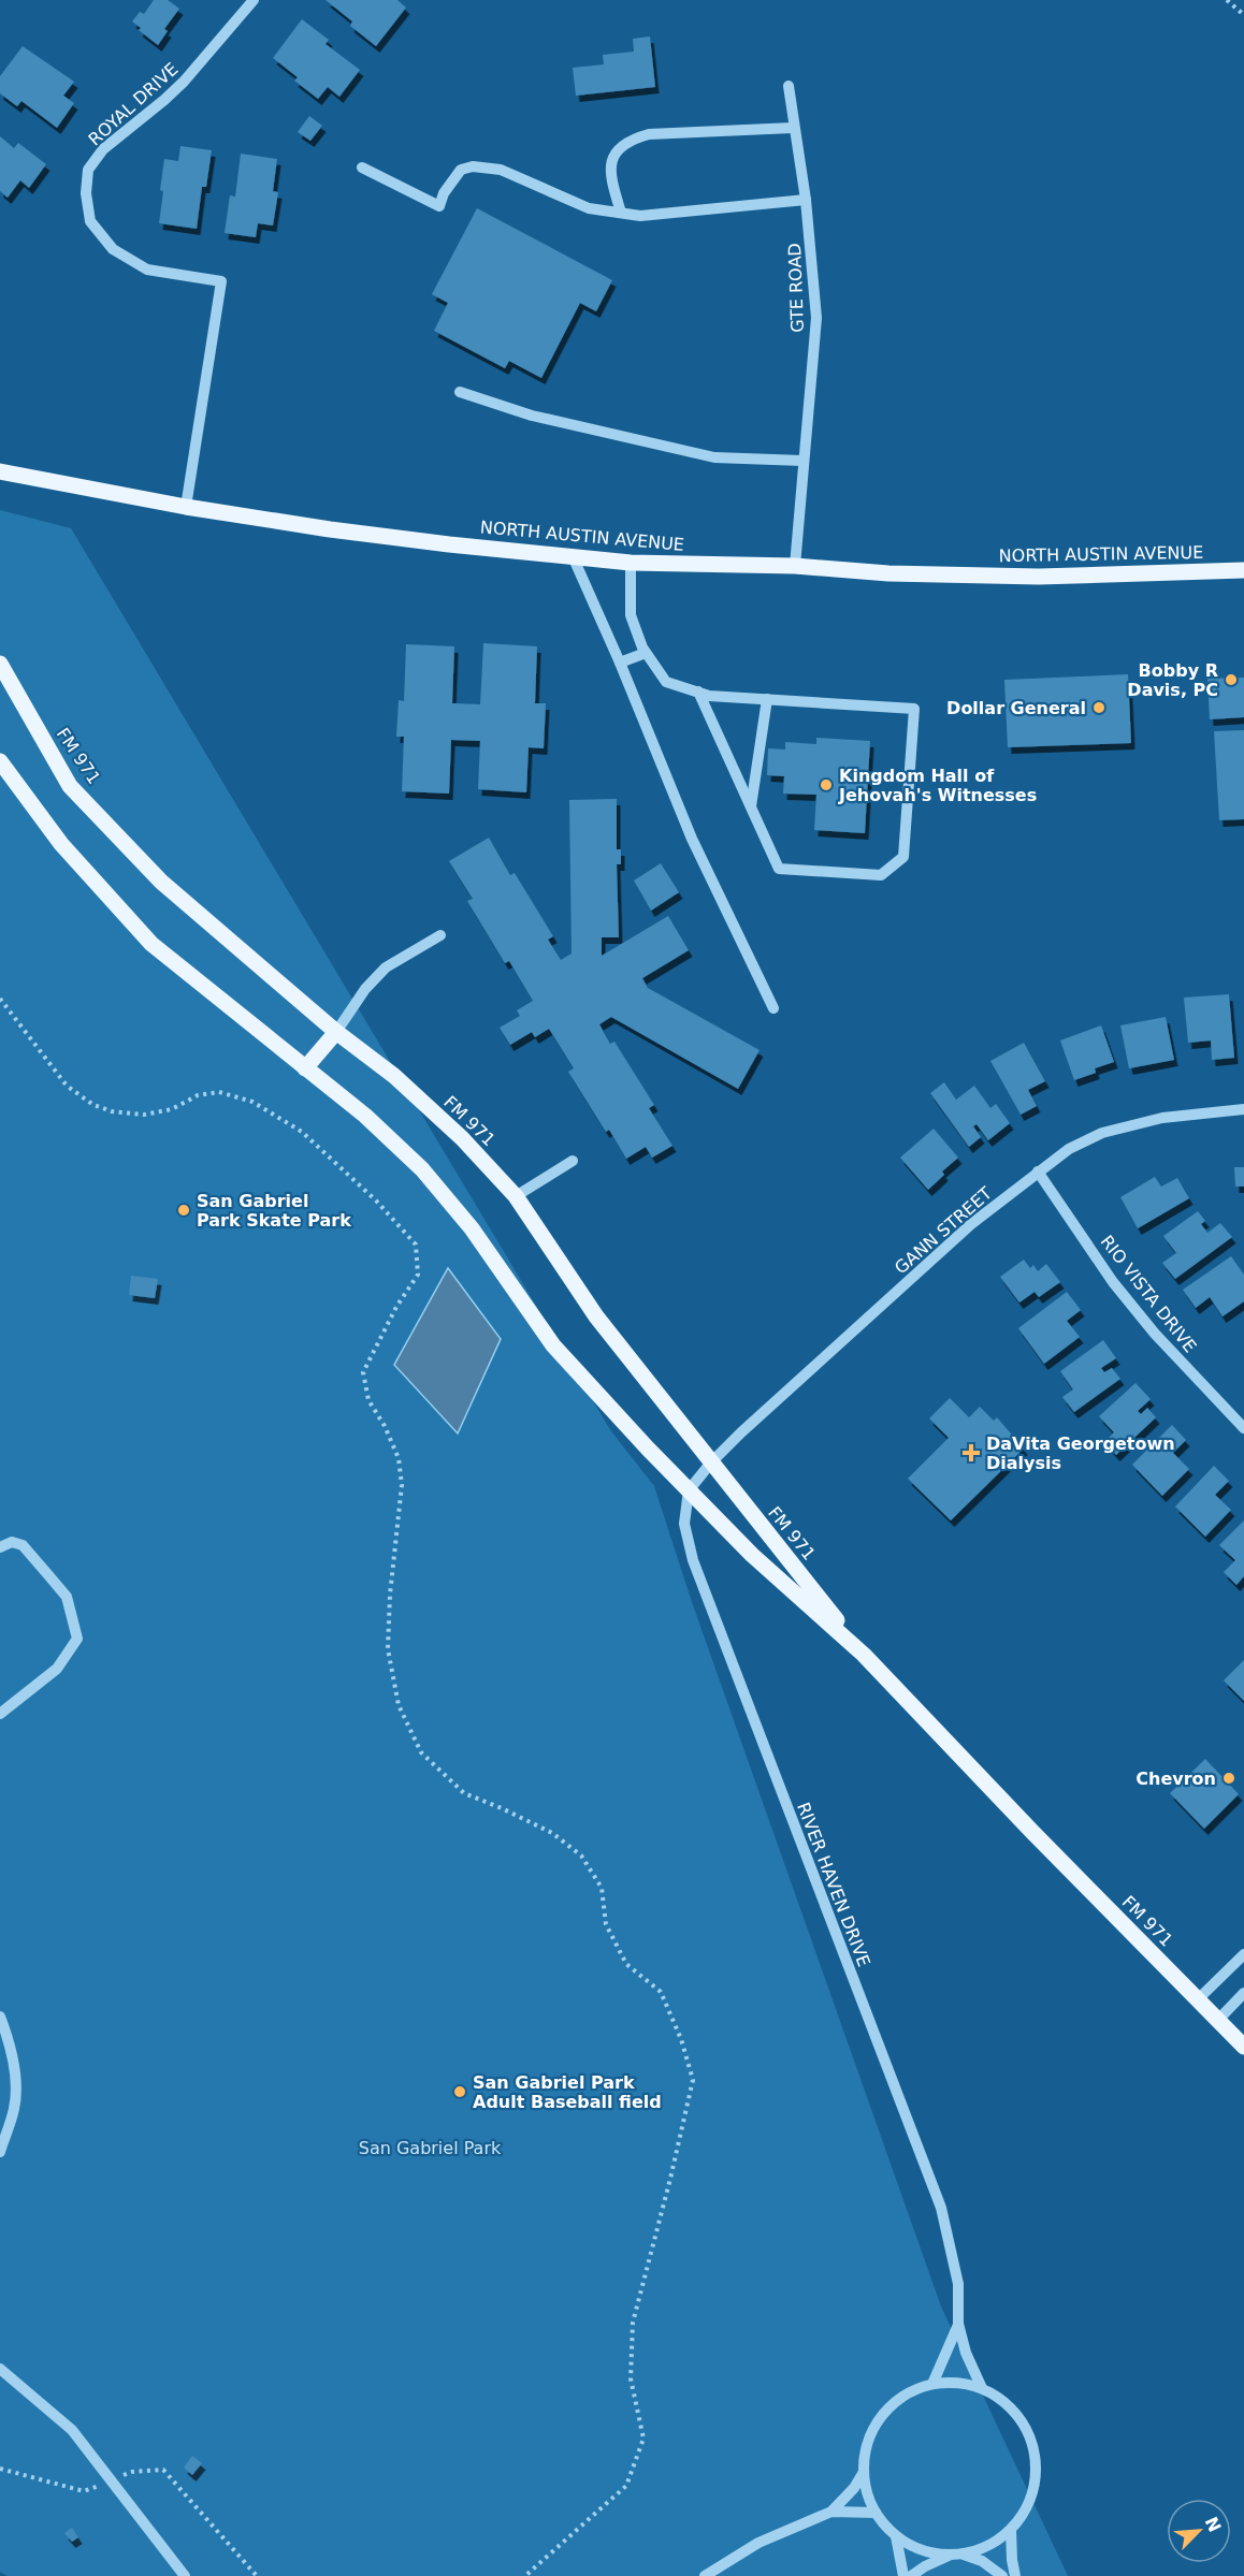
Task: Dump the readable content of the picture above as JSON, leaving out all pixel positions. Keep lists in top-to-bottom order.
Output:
{
  "streets": {
    "main road": ["NORTH AUSTIN AVENUE", "FM 971"],
    "street": [
      "ROYAL DRIVE",
      "GTE ROAD",
      "GANN STREET",
      "RIO VISTA DRIVE",
      "RIVER HAVEN DRIVE"
    ]
  },
  "crossings": [
    ["ROYAL DRIVE", "NORTH AUSTIN AVENUE"],
    ["GTE ROAD", "NORTH AUSTIN AVENUE"],
    ["FM 971", "GANN STREET"],
    ["FM 971", "RIVER HAVEN DRIVE"],
    ["GANN STREET", "RIO VISTA DRIVE"]
  ],
  "parks": ["San Gabriel Park"],
  "places": {
    "other": [
      "Bobby R Davis, PC",
      "Dollar General",
      "Kingdom Hall of Jehovah's Witnesses",
      "San Gabriel Park Skate Park",
      "Chevron",
      "San Gabriel Park Adult Baseball field"
    ],
    "health": ["DaVita Georgetown Dialysis"]
  },
  "north": "top right"
}
